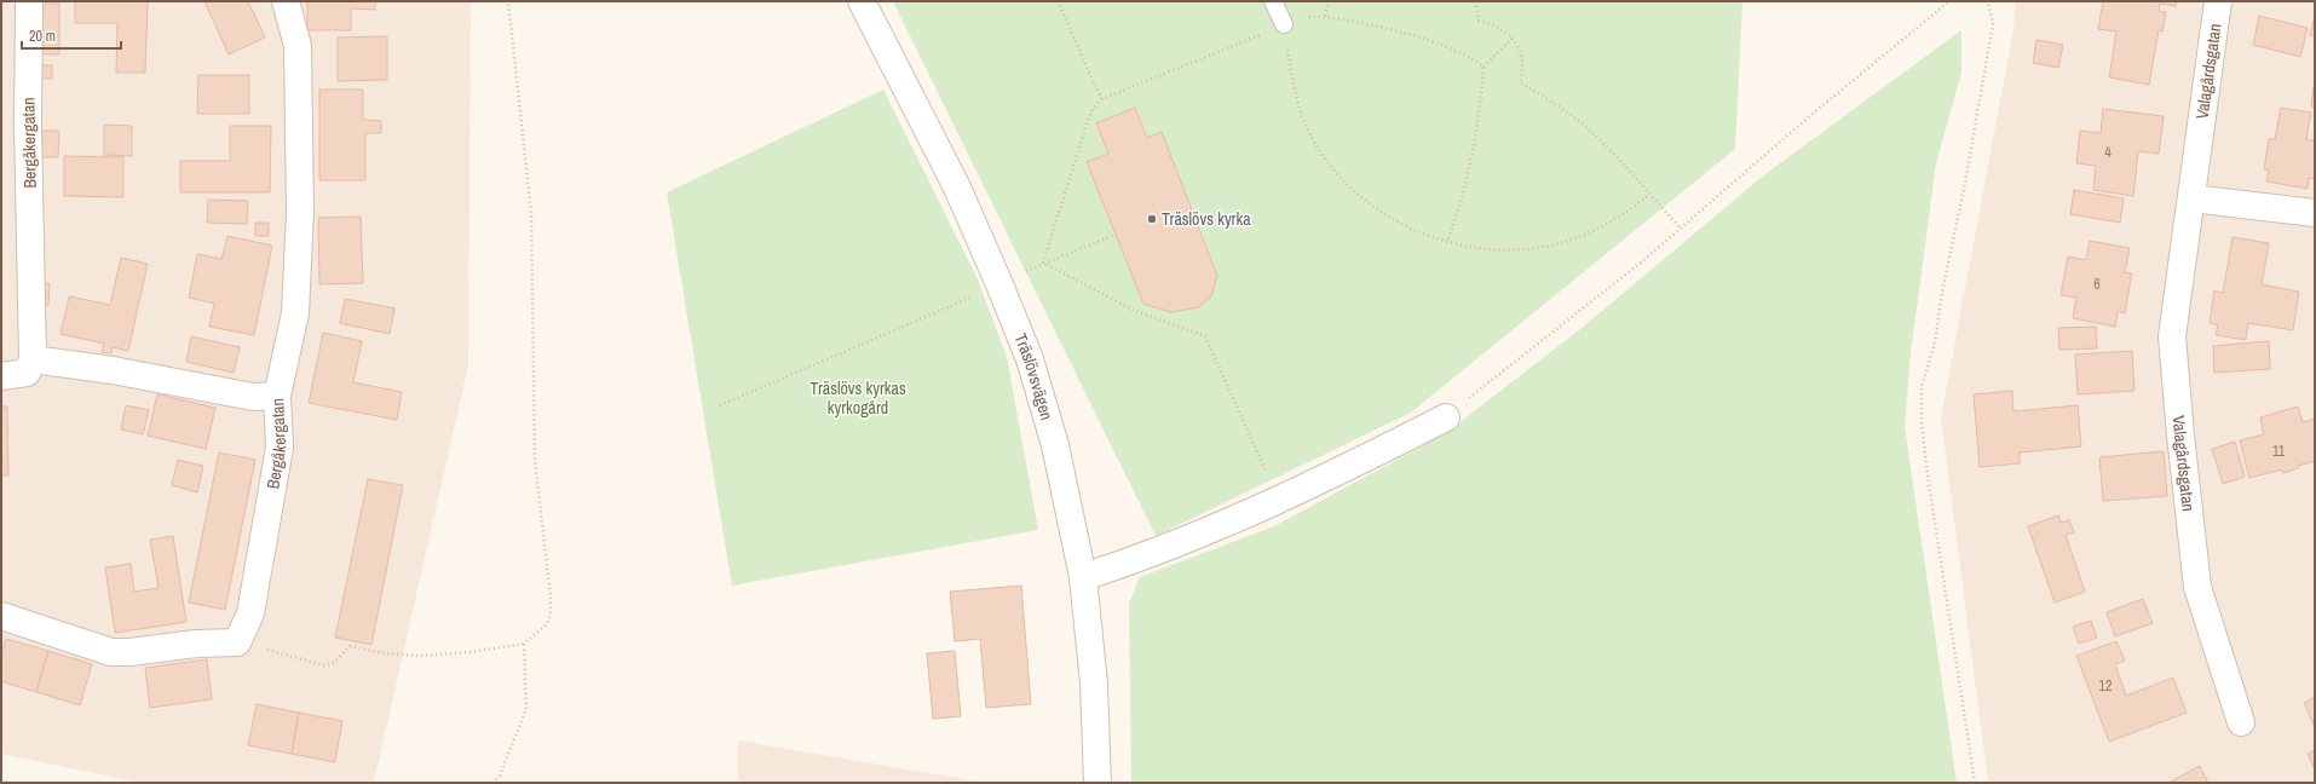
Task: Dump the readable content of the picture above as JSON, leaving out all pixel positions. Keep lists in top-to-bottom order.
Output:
{
  "streets": {
    "street": ["Valagårdsgatan", "Bergåkergatan", "Träslövsvägen"]
  },
  "parks": ["Träslövs kyrkas kyrkogård"],
  "places": ["Träslövs kyrka"],
  "house_numbers": [
    "4",
    "6",
    "11",
    "12"
  ],
  "scale_bar": "20 m"
}
